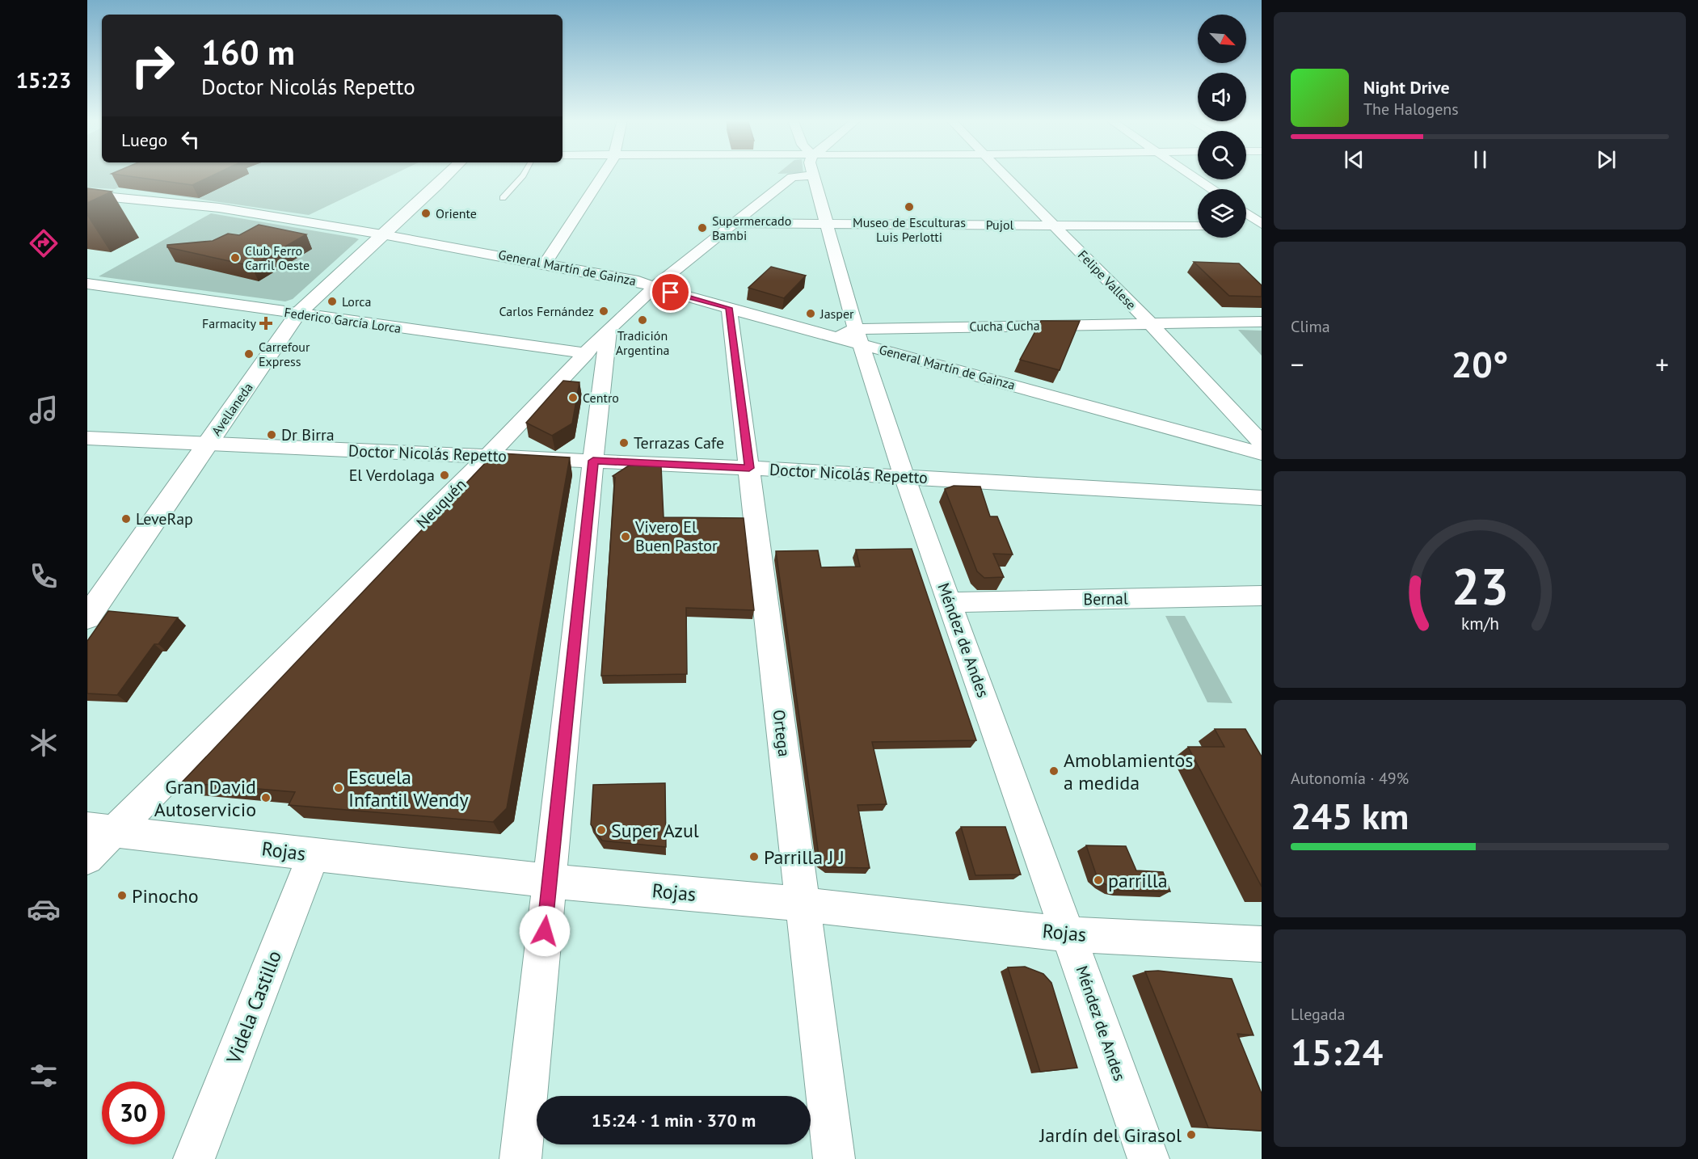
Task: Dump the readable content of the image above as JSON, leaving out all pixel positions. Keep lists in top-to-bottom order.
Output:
{
  "streets": {
    "street": [
      "Pujol",
      "General Martín de Gainza",
      "Felipe Vallese",
      "Federico García Lorca",
      "Cucha Cucha",
      "Avellaneda",
      "Doctor Nicolás Repetto",
      "Neuquén",
      "Bernal",
      "Méndez de Andes",
      "Ortega",
      "Rojas",
      "Videla Castillo"
    ]
  },
  "crossings": [
    ["Pujol", "Felipe Vallese"],
    ["Pujol", "Neuquén"],
    ["Pujol", "Méndez de Andes"],
    ["General Martín de Gainza", "Cucha Cucha"],
    ["General Martín de Gainza", "Avellaneda"],
    ["General Martín de Gainza", "Neuquén"],
    ["General Martín de Gainza", "Méndez de Andes"],
    ["General Martín de Gainza", "Ortega"],
    ["Felipe Vallese", "Cucha Cucha"],
    ["Federico García Lorca", "Avellaneda"],
    ["Federico García Lorca", "Neuquén"],
    ["Cucha Cucha", "Méndez de Andes"],
    ["Avellaneda", "Doctor Nicolás Repetto"],
    ["Doctor Nicolás Repetto", "Neuquén"],
    ["Doctor Nicolás Repetto", "Méndez de Andes"],
    ["Doctor Nicolás Repetto", "Ortega"],
    ["Neuquén", "Rojas"],
    ["Bernal", "Méndez de Andes"],
    ["Méndez de Andes", "Rojas"],
    ["Ortega", "Rojas"],
    ["Rojas", "Videla Castillo"]
  ],
  "places": {
    "other": [
      "Museo de Esculturas Luis Perlotti",
      "Oriente",
      "Supermercado Bambi",
      "Club Ferro Carril Oeste",
      "Lorca",
      "Carlos Fernández",
      "Jasper",
      "Tradición Argentina",
      "Carrefour Express",
      "Centro",
      "Dr Birra",
      "Terrazas Cafe",
      "El Verdolaga",
      "LeveRap",
      "Vivero El Buen Pastor",
      "Amoblamientos a medida",
      "Escuela Infantil Wendy",
      "Gran David Autoservicio",
      "Super Azul",
      "Parrilla J J",
      "parrilla",
      "Pinocho",
      "Jardín del Girasol"
    ],
    "health": ["Farmacity"]
  },
  "north": "bottom right",
  "page": {
    "tabs": "15:23",
    "turn": ["160 m", "Doctor Nicolás Repetto"],
    "song": ["Night Drive", "The Halogens"],
    "then": "Luego",
    "tile": [
      "Clima",
      ["Autonomía · 49%", "245 km"],
      ["Llegada", "15:24"]
    ],
    "heat": ["−", "20°", "+"],
    "limit": "30",
    "trip": "15:24 · 1 min · 370 m",
    "gauge": ["23", "km/h"]
  }
}
